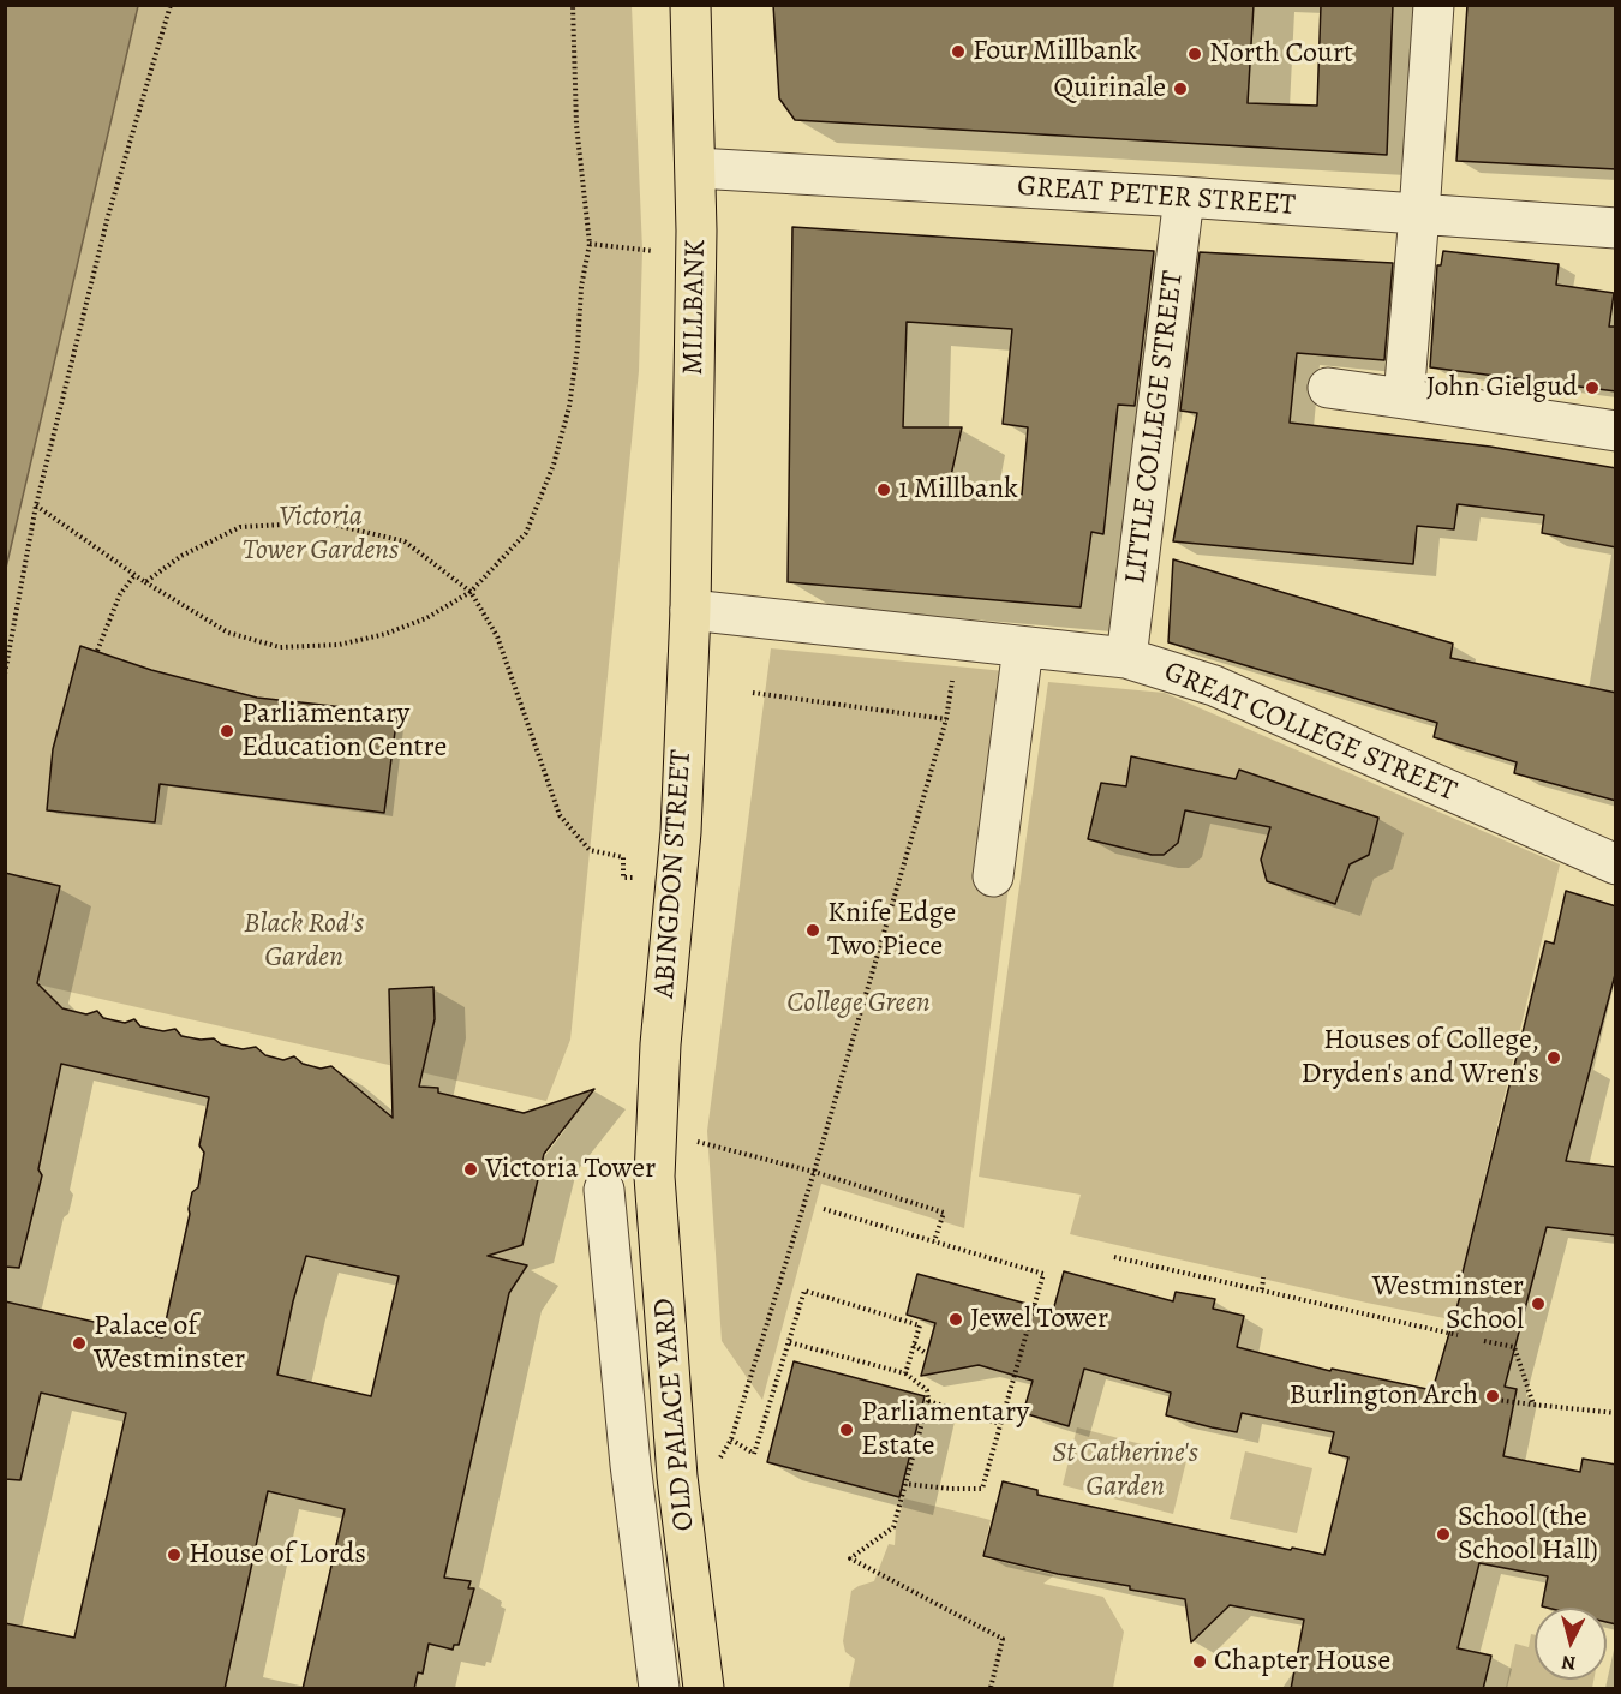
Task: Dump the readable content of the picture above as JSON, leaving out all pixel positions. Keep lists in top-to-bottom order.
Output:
{
  "streets": {
    "main road": ["MILLBANK", "ABINGDON STREET", "OLD PALACE YARD"],
    "street": ["GREAT PETER STREET", "LITTLE COLLEGE STREET", "GREAT COLLEGE STREET"]
  },
  "crossings": [
    ["GREAT PETER STREET", "MILLBANK"],
    ["GREAT PETER STREET", "LITTLE COLLEGE STREET"],
    ["MILLBANK", "GREAT COLLEGE STREET"],
    ["MILLBANK", "ABINGDON STREET"],
    ["LITTLE COLLEGE STREET", "GREAT COLLEGE STREET"],
    ["GREAT COLLEGE STREET", "ABINGDON STREET"],
    ["ABINGDON STREET", "OLD PALACE YARD"]
  ],
  "parks": [
    "Victoria Tower Gardens",
    "Black Rod's Garden",
    "College Green",
    "St Catherine's Garden"
  ],
  "places": [
    "Four Millbank",
    "North Court",
    "Quirinale",
    "John Gielgud",
    "1 Millbank",
    "Parliamentary Education Centre",
    "Knife Edge Two Piece",
    "Houses of College, Dryden's and Wren's",
    "Victoria Tower",
    "Westminster School",
    "Jewel Tower",
    "Palace of Westminster",
    "Burlington Arch",
    "Parliamentary Estate",
    "School (the School Hall)",
    "House of Lords",
    "Chapter House"
  ],
  "north": "bottom"
}
